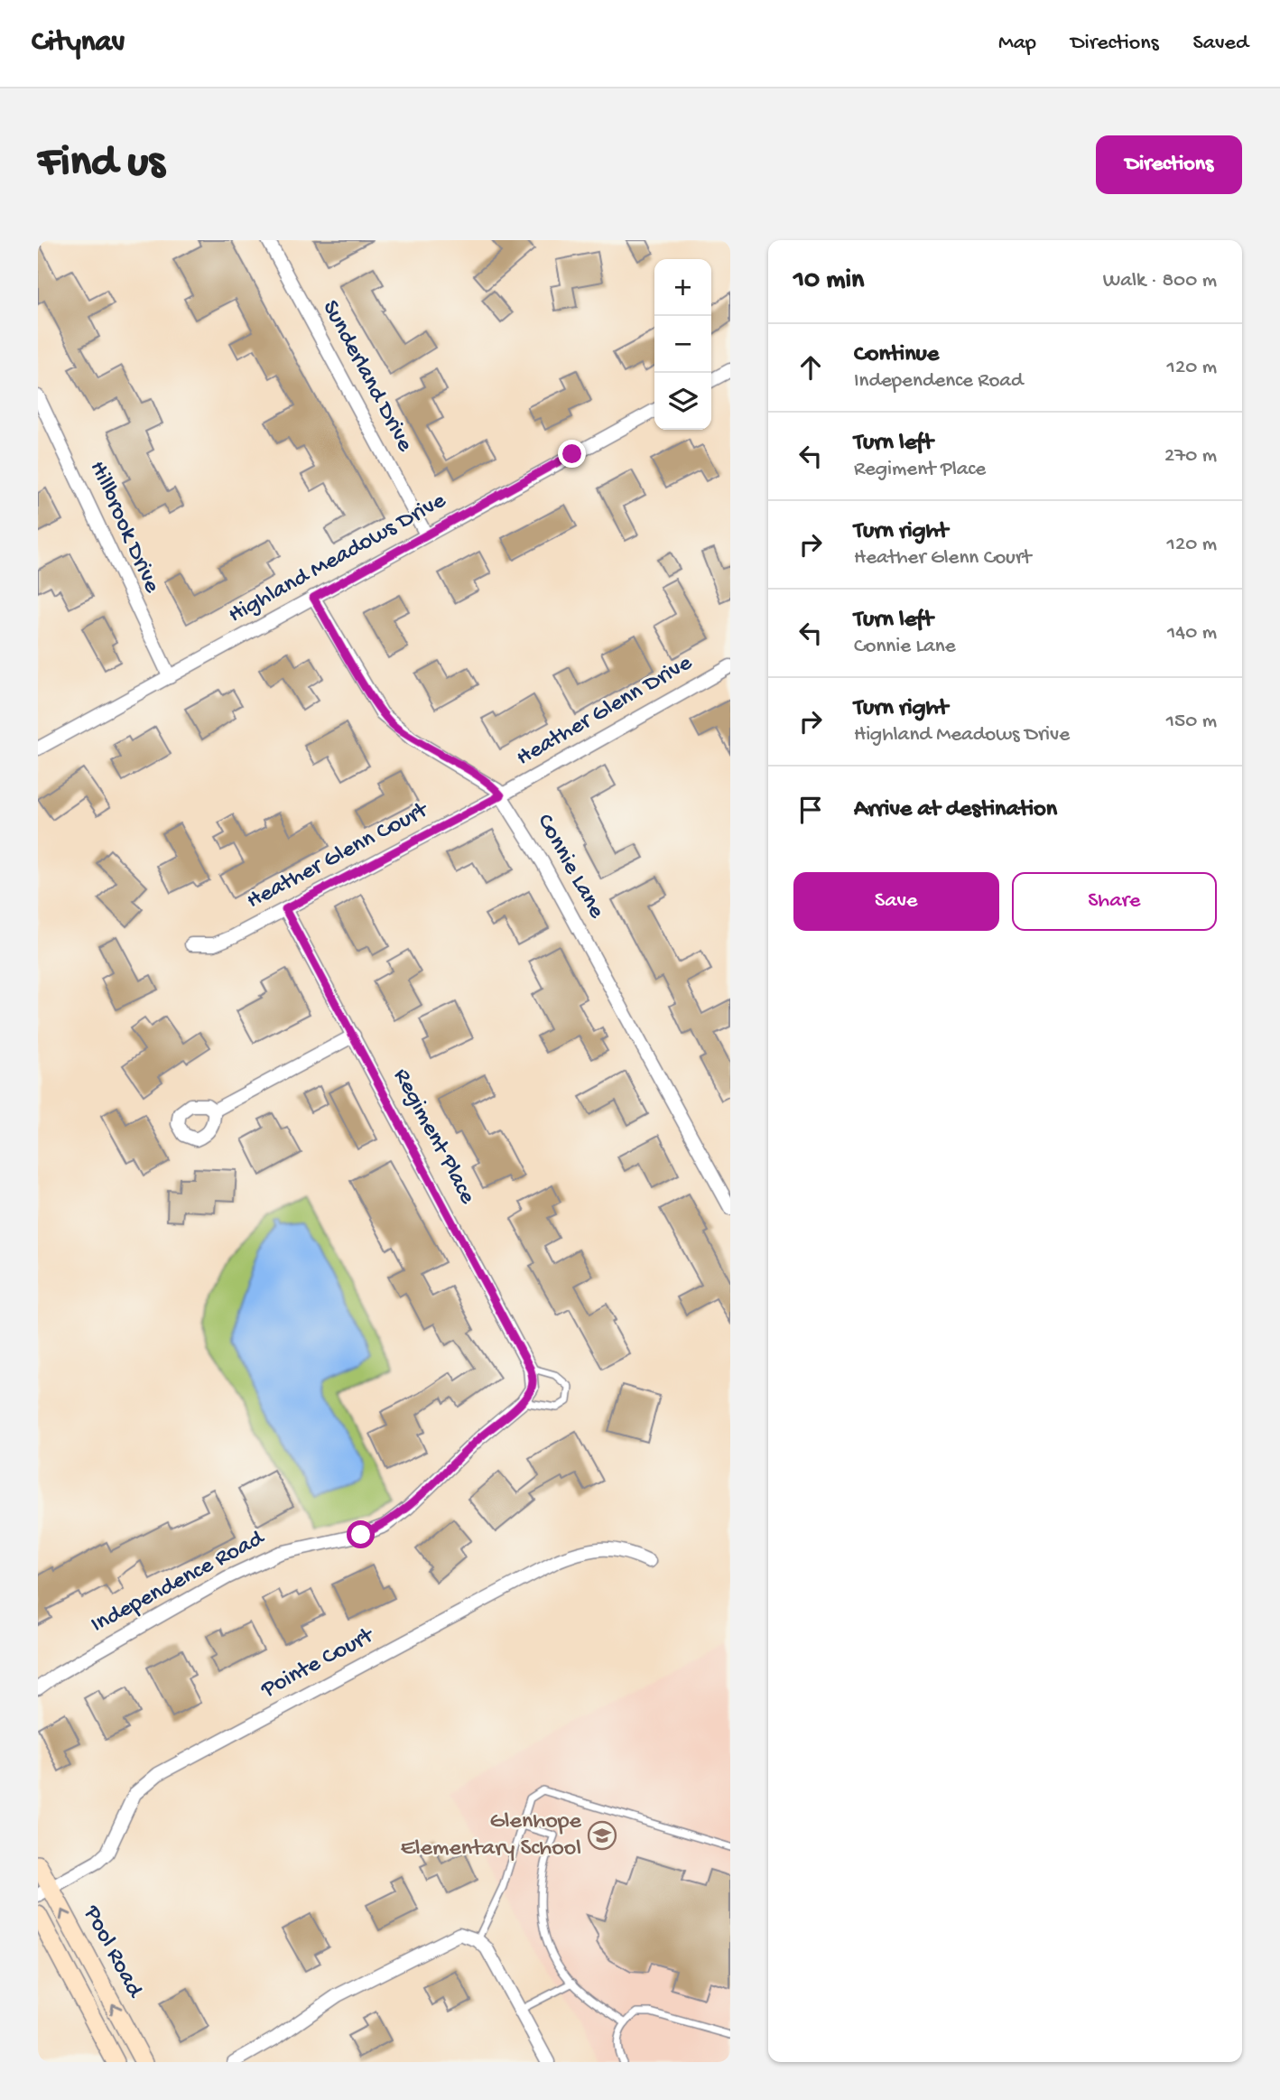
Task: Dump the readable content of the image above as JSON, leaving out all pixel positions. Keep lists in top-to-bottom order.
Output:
{
  "streets": {
    "main road": ["Pool Road"],
    "street": [
      "Sunderland Drive",
      "Hillbrook Drive",
      "Highland Meadows Drive",
      "Heather Glenn Drive",
      "Heather Glenn Court",
      "Connie Lane",
      "Regiment Place",
      "Independence Road",
      "Pointe Court"
    ]
  },
  "crossings": [
    ["Sunderland Drive", "Highland Meadows Drive"],
    ["Hillbrook Drive", "Highland Meadows Drive"],
    ["Highland Meadows Drive", "Connie Lane"],
    ["Heather Glenn Drive", "Heather Glenn Court"],
    ["Heather Glenn Drive", "Connie Lane"],
    ["Heather Glenn Court", "Connie Lane"],
    ["Heather Glenn Court", "Regiment Place"],
    ["Regiment Place", "Independence Road"],
    ["Pointe Court", "Pool Road"]
  ],
  "places": {
    "school or university": ["Glenhope Elementary School"]
  },
  "page": {
    "header": "Citynav",
    "nav": ["Map", "Directions", "Saved"],
    "buttons": [
      "Directions",
      ["Save", "Share"]
    ],
    "title": "Find us",
    "heading": ["10 min", "Walk · 800 m"],
    "map_buttons": ["+", "−"],
    "list": [
      ["Continue", "Independence Road", "120 m"],
      ["Turn left", "Regiment Place", "270 m"],
      ["Turn right", "Heather Glenn Court", "120 m"],
      ["Turn left", "Connie Lane", "140 m"],
      ["Turn right", "Highland Meadows Drive", "150 m"],
      "Arrive at destination"
    ]
  }
}
